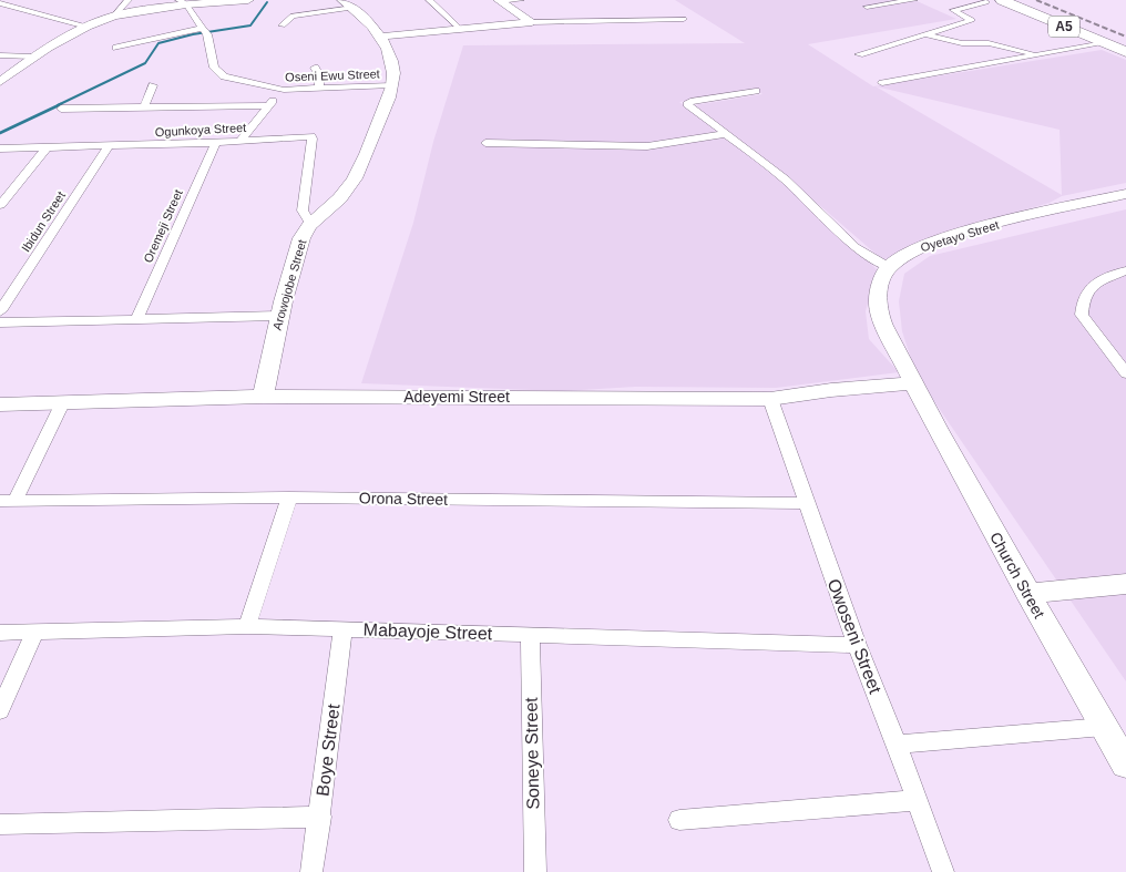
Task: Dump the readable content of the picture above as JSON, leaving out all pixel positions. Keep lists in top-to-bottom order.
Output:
{
  "streets": {
    "highway": ["A5"],
    "street": [
      "Oseni Ewu Street",
      "Ogunkoya Street",
      "Ibidun Street",
      "Oremeji Street",
      "Oyetayo Street",
      "Arowojobe Street",
      "Adeyemi Street",
      "Orona Street",
      "Church Street",
      "Mabayoje Street",
      "Owoseni Street",
      "Boye Street",
      "Soneye Street"
    ]
  },
  "crossings": [
    ["Oseni Ewu Street", "Arowojobe Street"],
    ["Ogunkoya Street", "Ibidun Street"],
    ["Ogunkoya Street", "Oremeji Street"],
    ["Ogunkoya Street", "Arowojobe Street"],
    ["Arowojobe Street", "Adeyemi Street"],
    ["Adeyemi Street", "Church Street"],
    ["Adeyemi Street", "Owoseni Street"],
    ["Orona Street", "Owoseni Street"],
    ["Mabayoje Street", "Owoseni Street"],
    ["Mabayoje Street", "Boye Street"],
    ["Mabayoje Street", "Soneye Street"]
  ]
}
